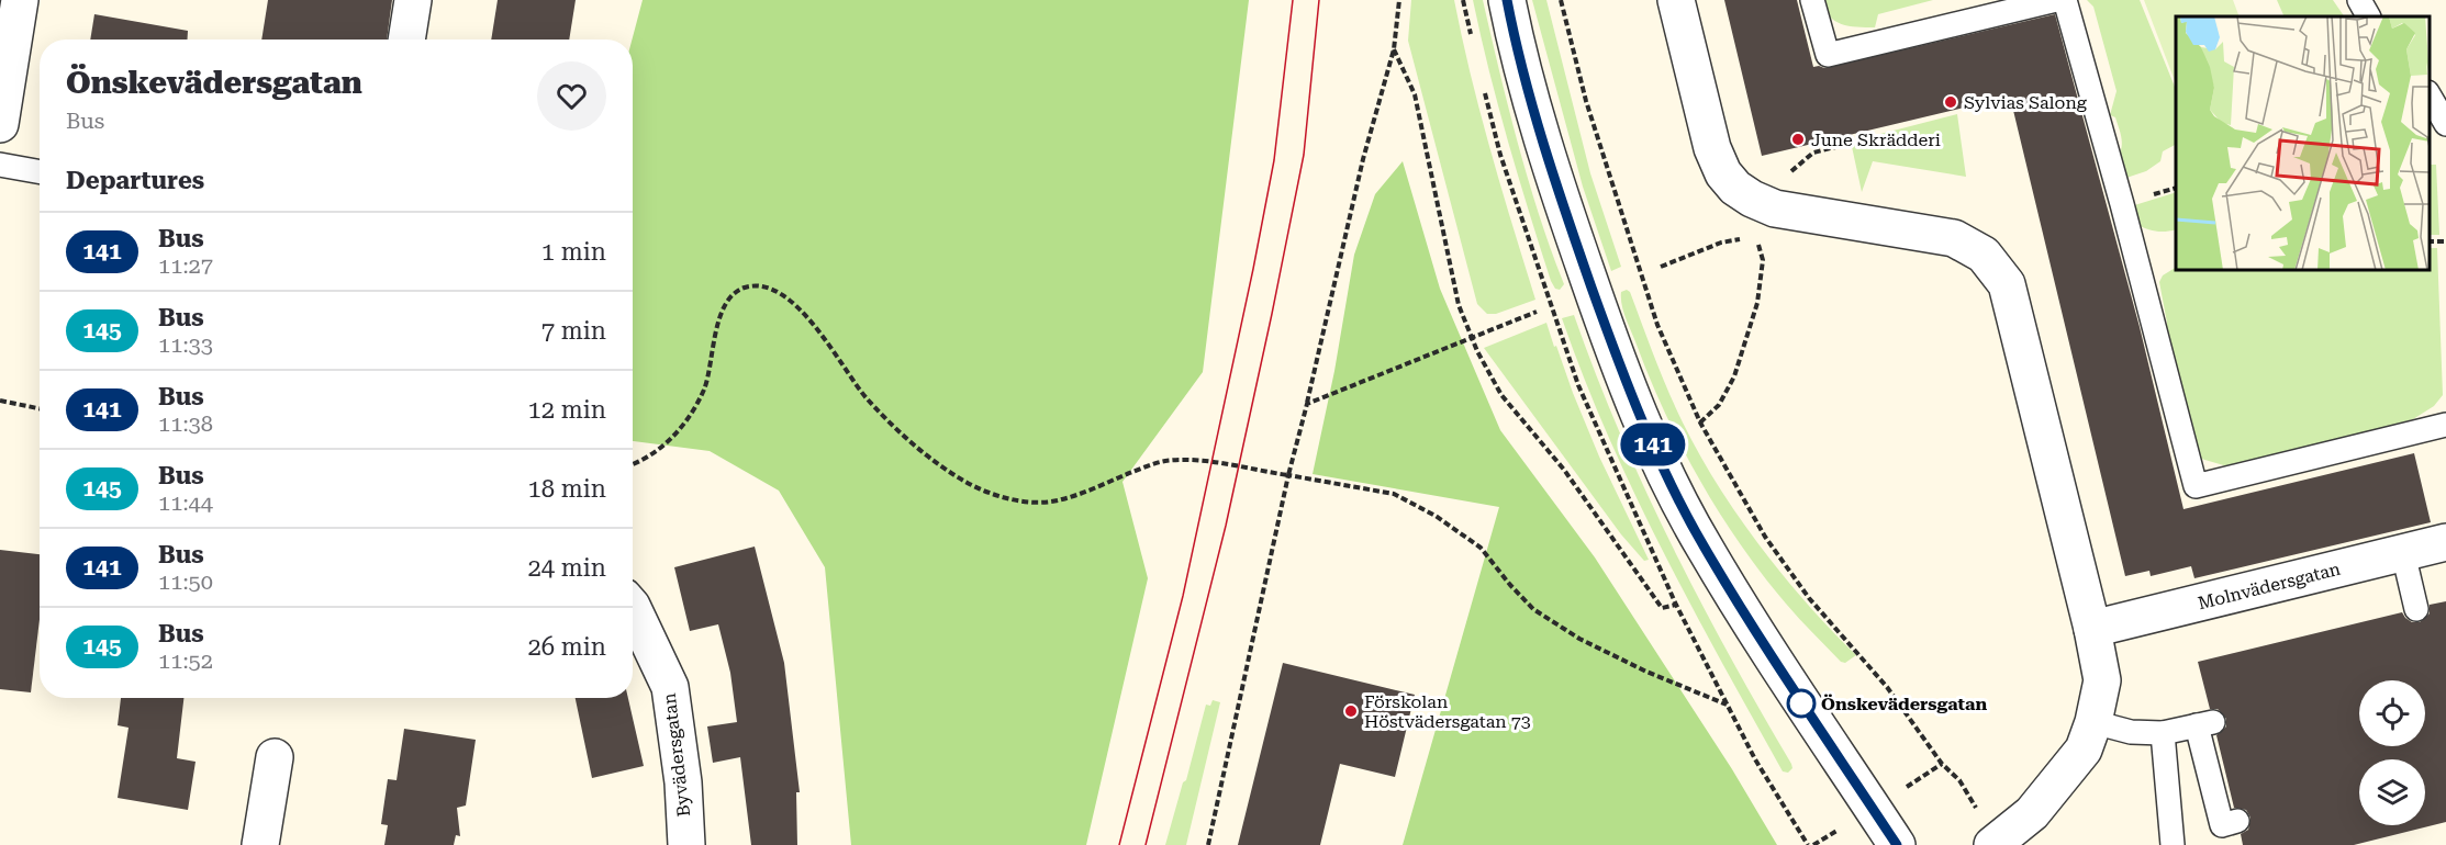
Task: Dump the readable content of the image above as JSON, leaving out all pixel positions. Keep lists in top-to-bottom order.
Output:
{
  "streets": {
    "street": ["Molnvädersgatan", "Byvädersgatan"]
  },
  "places": [
    "Sylvias Salong",
    "June Skrädderi",
    "Önskevädersgatan",
    "Förskolan Höstvädersgatan 73"
  ],
  "lines": ["bus line 141"],
  "page": {
    "on_map": "141",
    "heading": [
      ["Önskevädersgatan", "Bus"],
      "Departures"
    ],
    "list": [
      {
        "mark": "141",
        "name": "Bus",
        "note": "11:27",
        "value": "1 min"
      },
      {
        "mark": "145",
        "name": "Bus",
        "note": "11:33",
        "value": "7 min"
      },
      {
        "mark": "141",
        "name": "Bus",
        "note": "11:38",
        "value": "12 min"
      },
      {
        "mark": "145",
        "name": "Bus",
        "note": "11:44",
        "value": "18 min"
      },
      {
        "mark": "141",
        "name": "Bus",
        "note": "11:50",
        "value": "24 min"
      },
      {
        "mark": "145",
        "name": "Bus",
        "note": "11:52",
        "value": "26 min"
      }
    ]
  }
}
